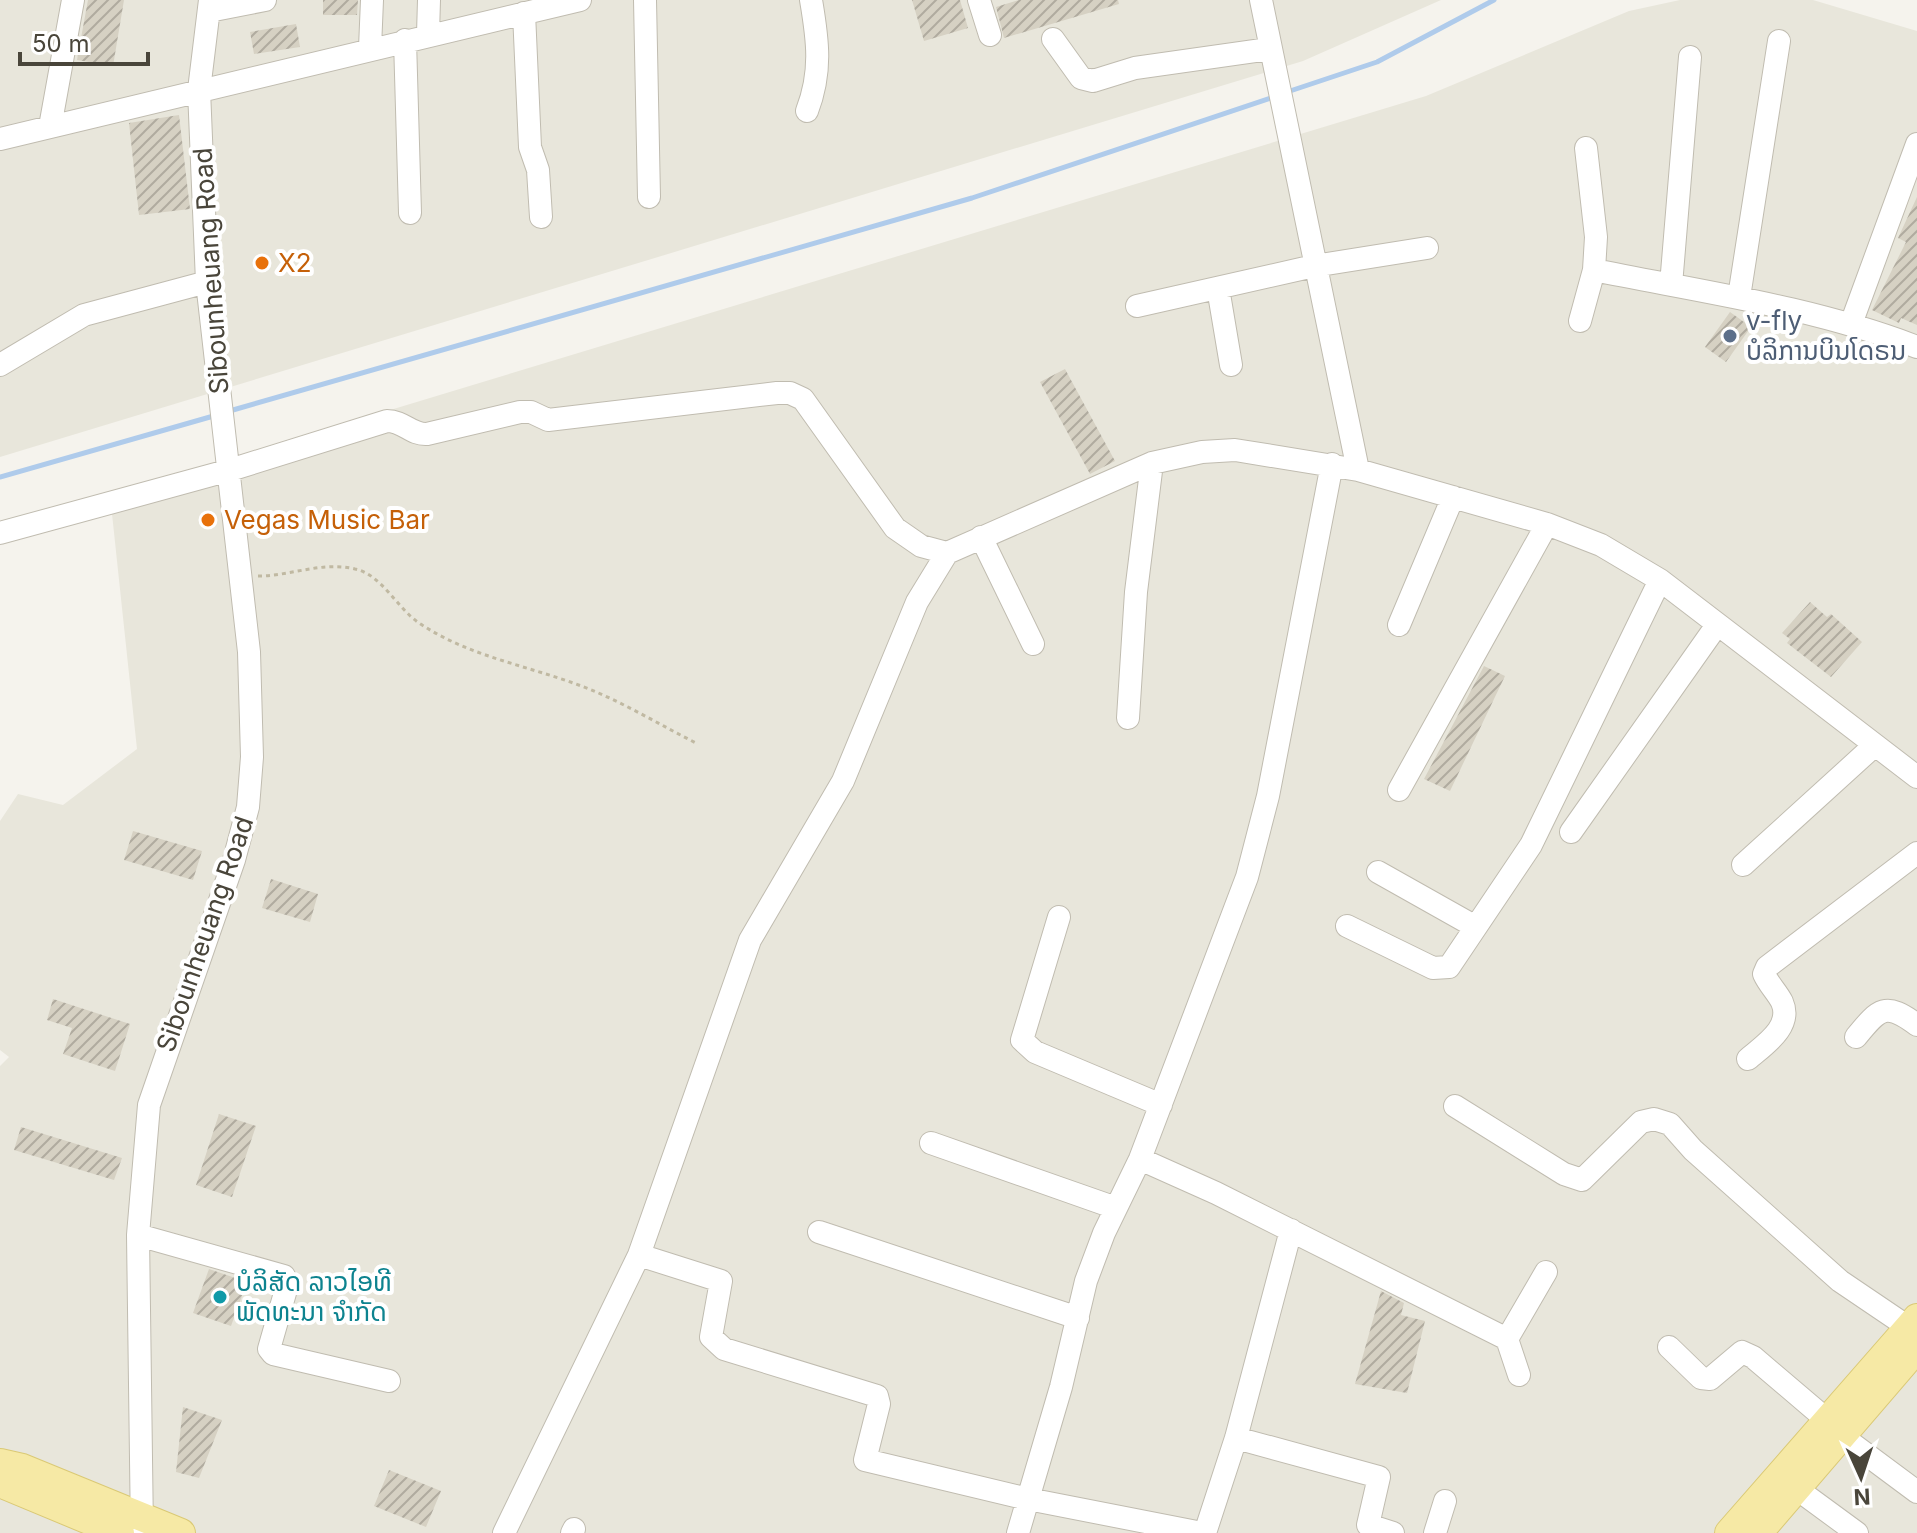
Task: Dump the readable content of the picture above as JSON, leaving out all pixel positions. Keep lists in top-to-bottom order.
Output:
{
  "streets": {
    "street": ["Sibounheuang Road"]
  },
  "places": [
    "X2",
    "v-fly ບໍລິການບິນໂດຣນ",
    "Vegas Music Bar",
    "ບໍລິສັດ ລາວໄອທີ ພັດທະນາ ຈຳກັດ"
  ],
  "scale_bar": "50 m",
  "north": "bottom"
}
